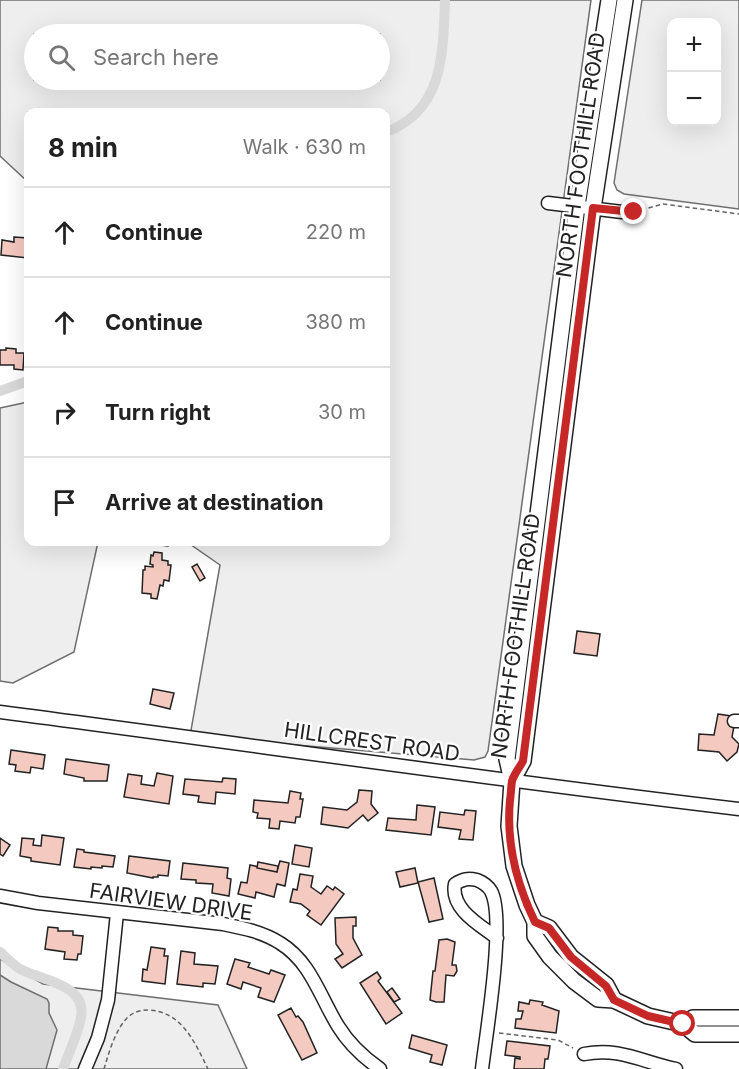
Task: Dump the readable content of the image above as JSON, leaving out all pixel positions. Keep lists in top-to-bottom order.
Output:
{
  "streets": {
    "main road": ["NORTH FOOTHILL ROAD"],
    "street": ["HILLCREST ROAD", "FAIRVIEW DRIVE"]
  },
  "crossings": [
    ["NORTH FOOTHILL ROAD", "HILLCREST ROAD"]
  ],
  "page": {
    "map_buttons": ["+", "−"],
    "search": "Search here",
    "heading": ["8 min", "Walk · 630 m"],
    "list": [
      ["Continue", "220 m"],
      ["Continue", "380 m"],
      ["Turn right", "30 m"],
      "Arrive at destination"
    ]
  }
}
